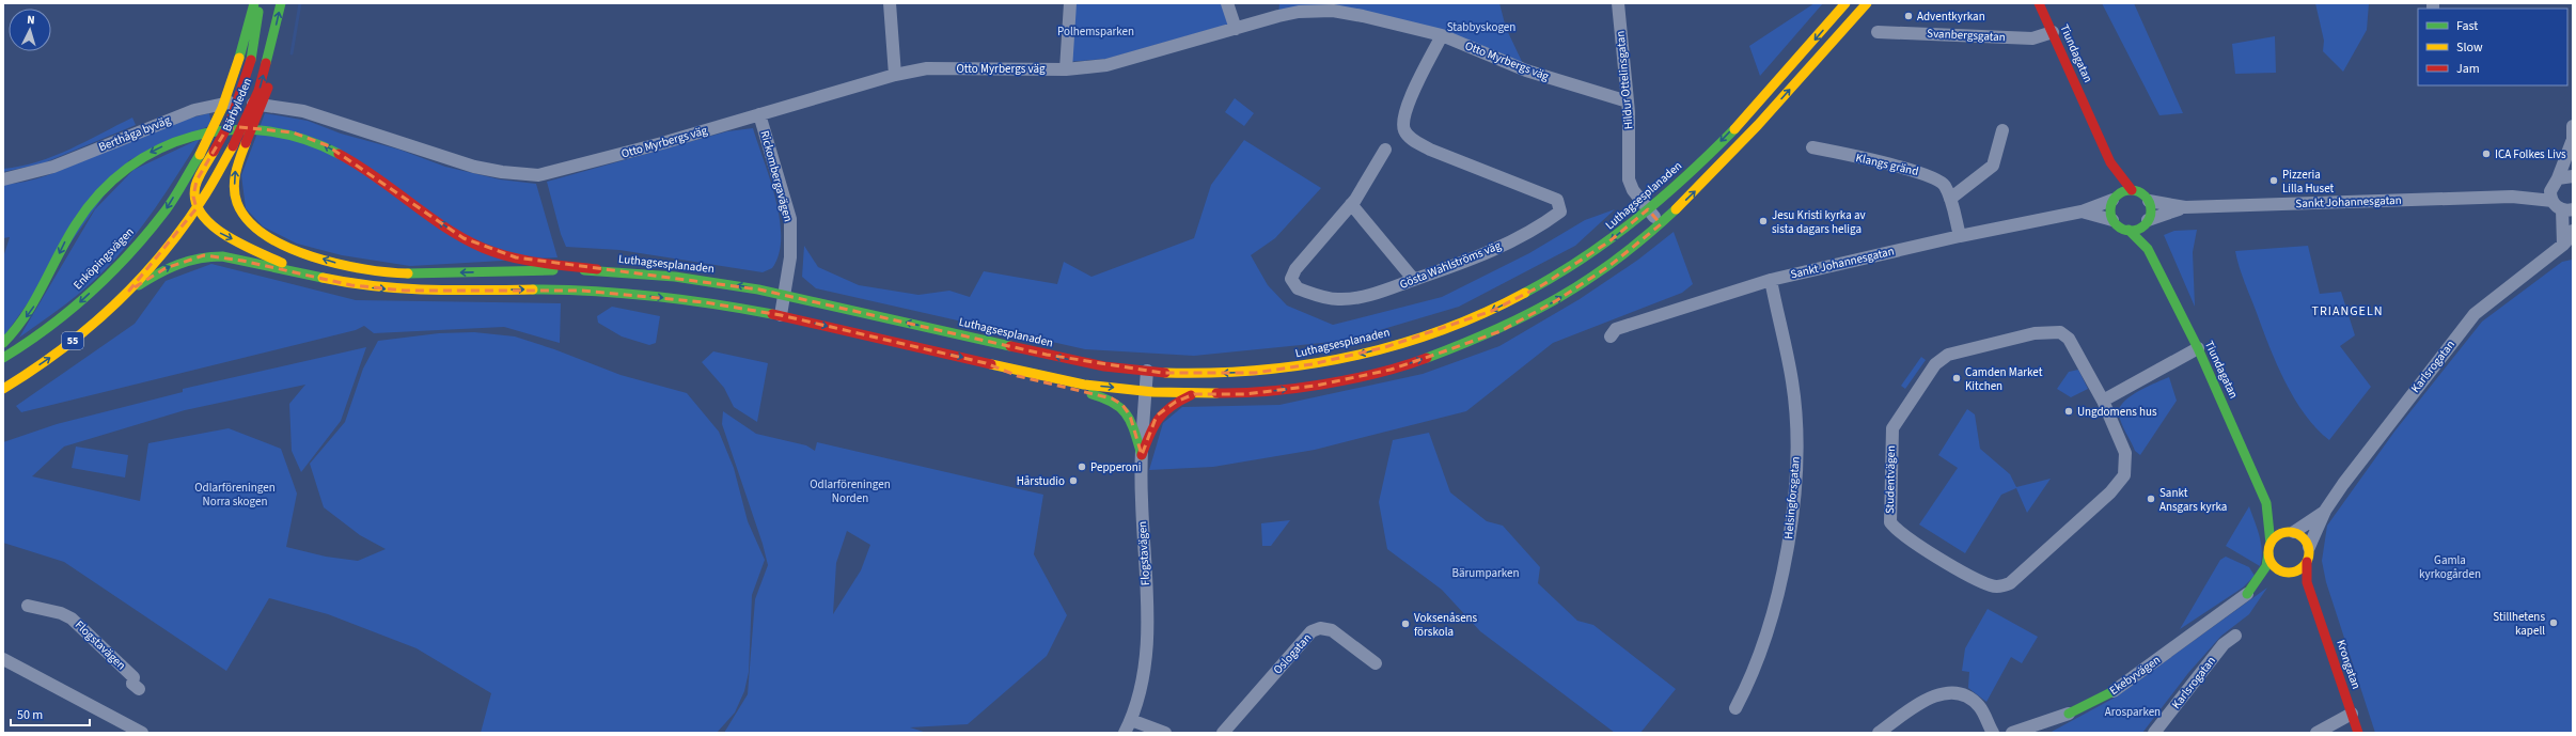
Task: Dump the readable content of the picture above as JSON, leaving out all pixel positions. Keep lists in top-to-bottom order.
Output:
{
  "streets": {
    "main road": [
      "Tiundagatan",
      "Bärbyleden",
      "Luthagsesplanaden",
      "Enköpingsvägen",
      "55",
      "Krongatan",
      "Ekebyvägen"
    ],
    "street": [
      "Svanbergsgatan",
      "Otto Myrbergs väg",
      "Hildur Ottelinsgatan",
      "Berthåga byväg",
      "Klangs gränd",
      "Rickombergavägen",
      "Sankt Johannesgatan",
      "Gösta Wahlströms väg",
      "Karlsrogatan",
      "Studentvägen",
      "Helsingforsgatan",
      "Flogstavägen",
      "Oslogatan"
    ]
  },
  "crossings": [
    ["Svanbergsgatan", "Tiundagatan"],
    ["Tiundagatan", "Sankt Johannesgatan"],
    ["Tiundagatan", "Karlsrogatan"],
    ["Tiundagatan", "Krongatan"],
    ["Tiundagatan", "Ekebyvägen"],
    ["Otto Myrbergs väg", "Hildur Ottelinsgatan"],
    ["Otto Myrbergs väg", "Berthåga byväg"],
    ["Otto Myrbergs väg", "Rickombergavägen"],
    ["Otto Myrbergs väg", "Gösta Wahlströms väg"],
    ["Hildur Ottelinsgatan", "Luthagsesplanaden"],
    ["Bärbyleden", "Luthagsesplanaden"],
    ["Bärbyleden", "Enköpingsvägen"],
    ["Bärbyleden", "55"],
    ["Klangs gränd", "Sankt Johannesgatan"],
    ["Rickombergavägen", "Luthagsesplanaden"],
    ["Luthagsesplanaden", "Flogstavägen"],
    ["Sankt Johannesgatan", "Helsingforsgatan"],
    ["Karlsrogatan", "Krongatan"],
    ["Karlsrogatan", "Ekebyvägen"],
    ["Krongatan", "Ekebyvägen"]
  ],
  "districts": ["TRIANGELN"],
  "parks": [
    "Stabbyskogen",
    "Polhemsparken",
    "Odlarföreningen Norden",
    "Odlarföreningen Norra skogen",
    "Gamla kyrkogården",
    "Bärumparken",
    "Arosparken"
  ],
  "places": [
    "Adventkyrkan",
    "ICA Folkes Livs",
    "Pizzeria Lilla Huset",
    "Jesu Kristi kyrka av sista dagars heliga",
    "Camden Market Kitchen",
    "Ungdomens hus",
    "Pepperoni",
    "Hårstudio",
    "Sankt Ansgars kyrka",
    "Stillhetens kapell",
    "Voksenåsens förskola"
  ],
  "legend": ["Fast", "Slow", "Jam"],
  "scale_bar": "50 m",
  "north": "top"
}
